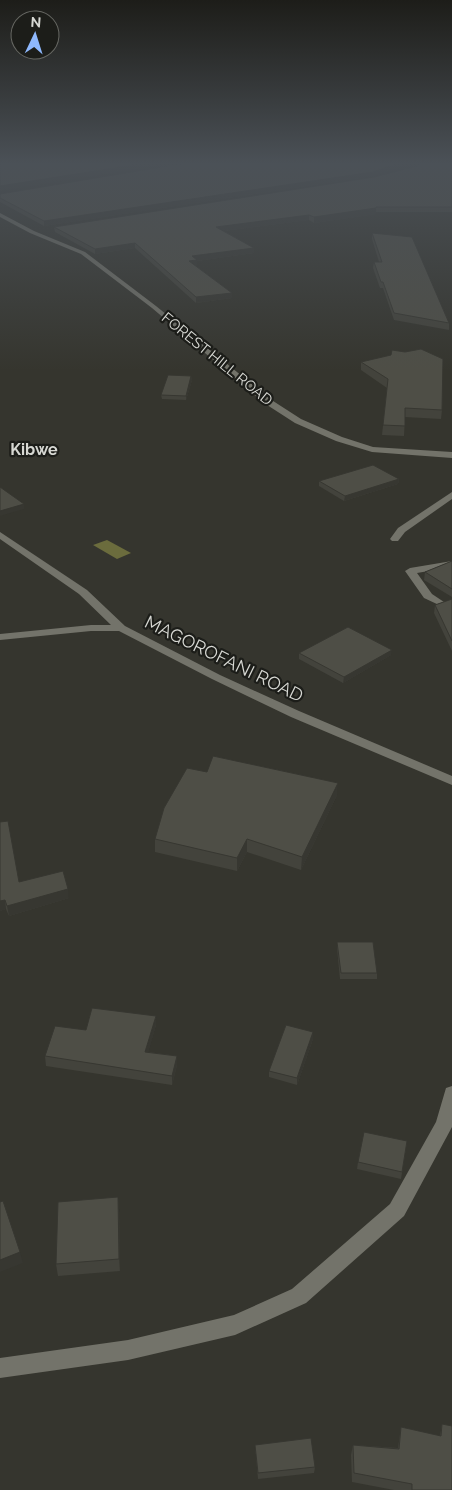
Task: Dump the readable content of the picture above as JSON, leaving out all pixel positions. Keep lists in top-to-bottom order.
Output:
{
  "streets": {
    "street": ["FOREST HILL ROAD", "MAGOROFANI ROAD"]
  },
  "districts": ["Kibwe"],
  "north": "top"
}
